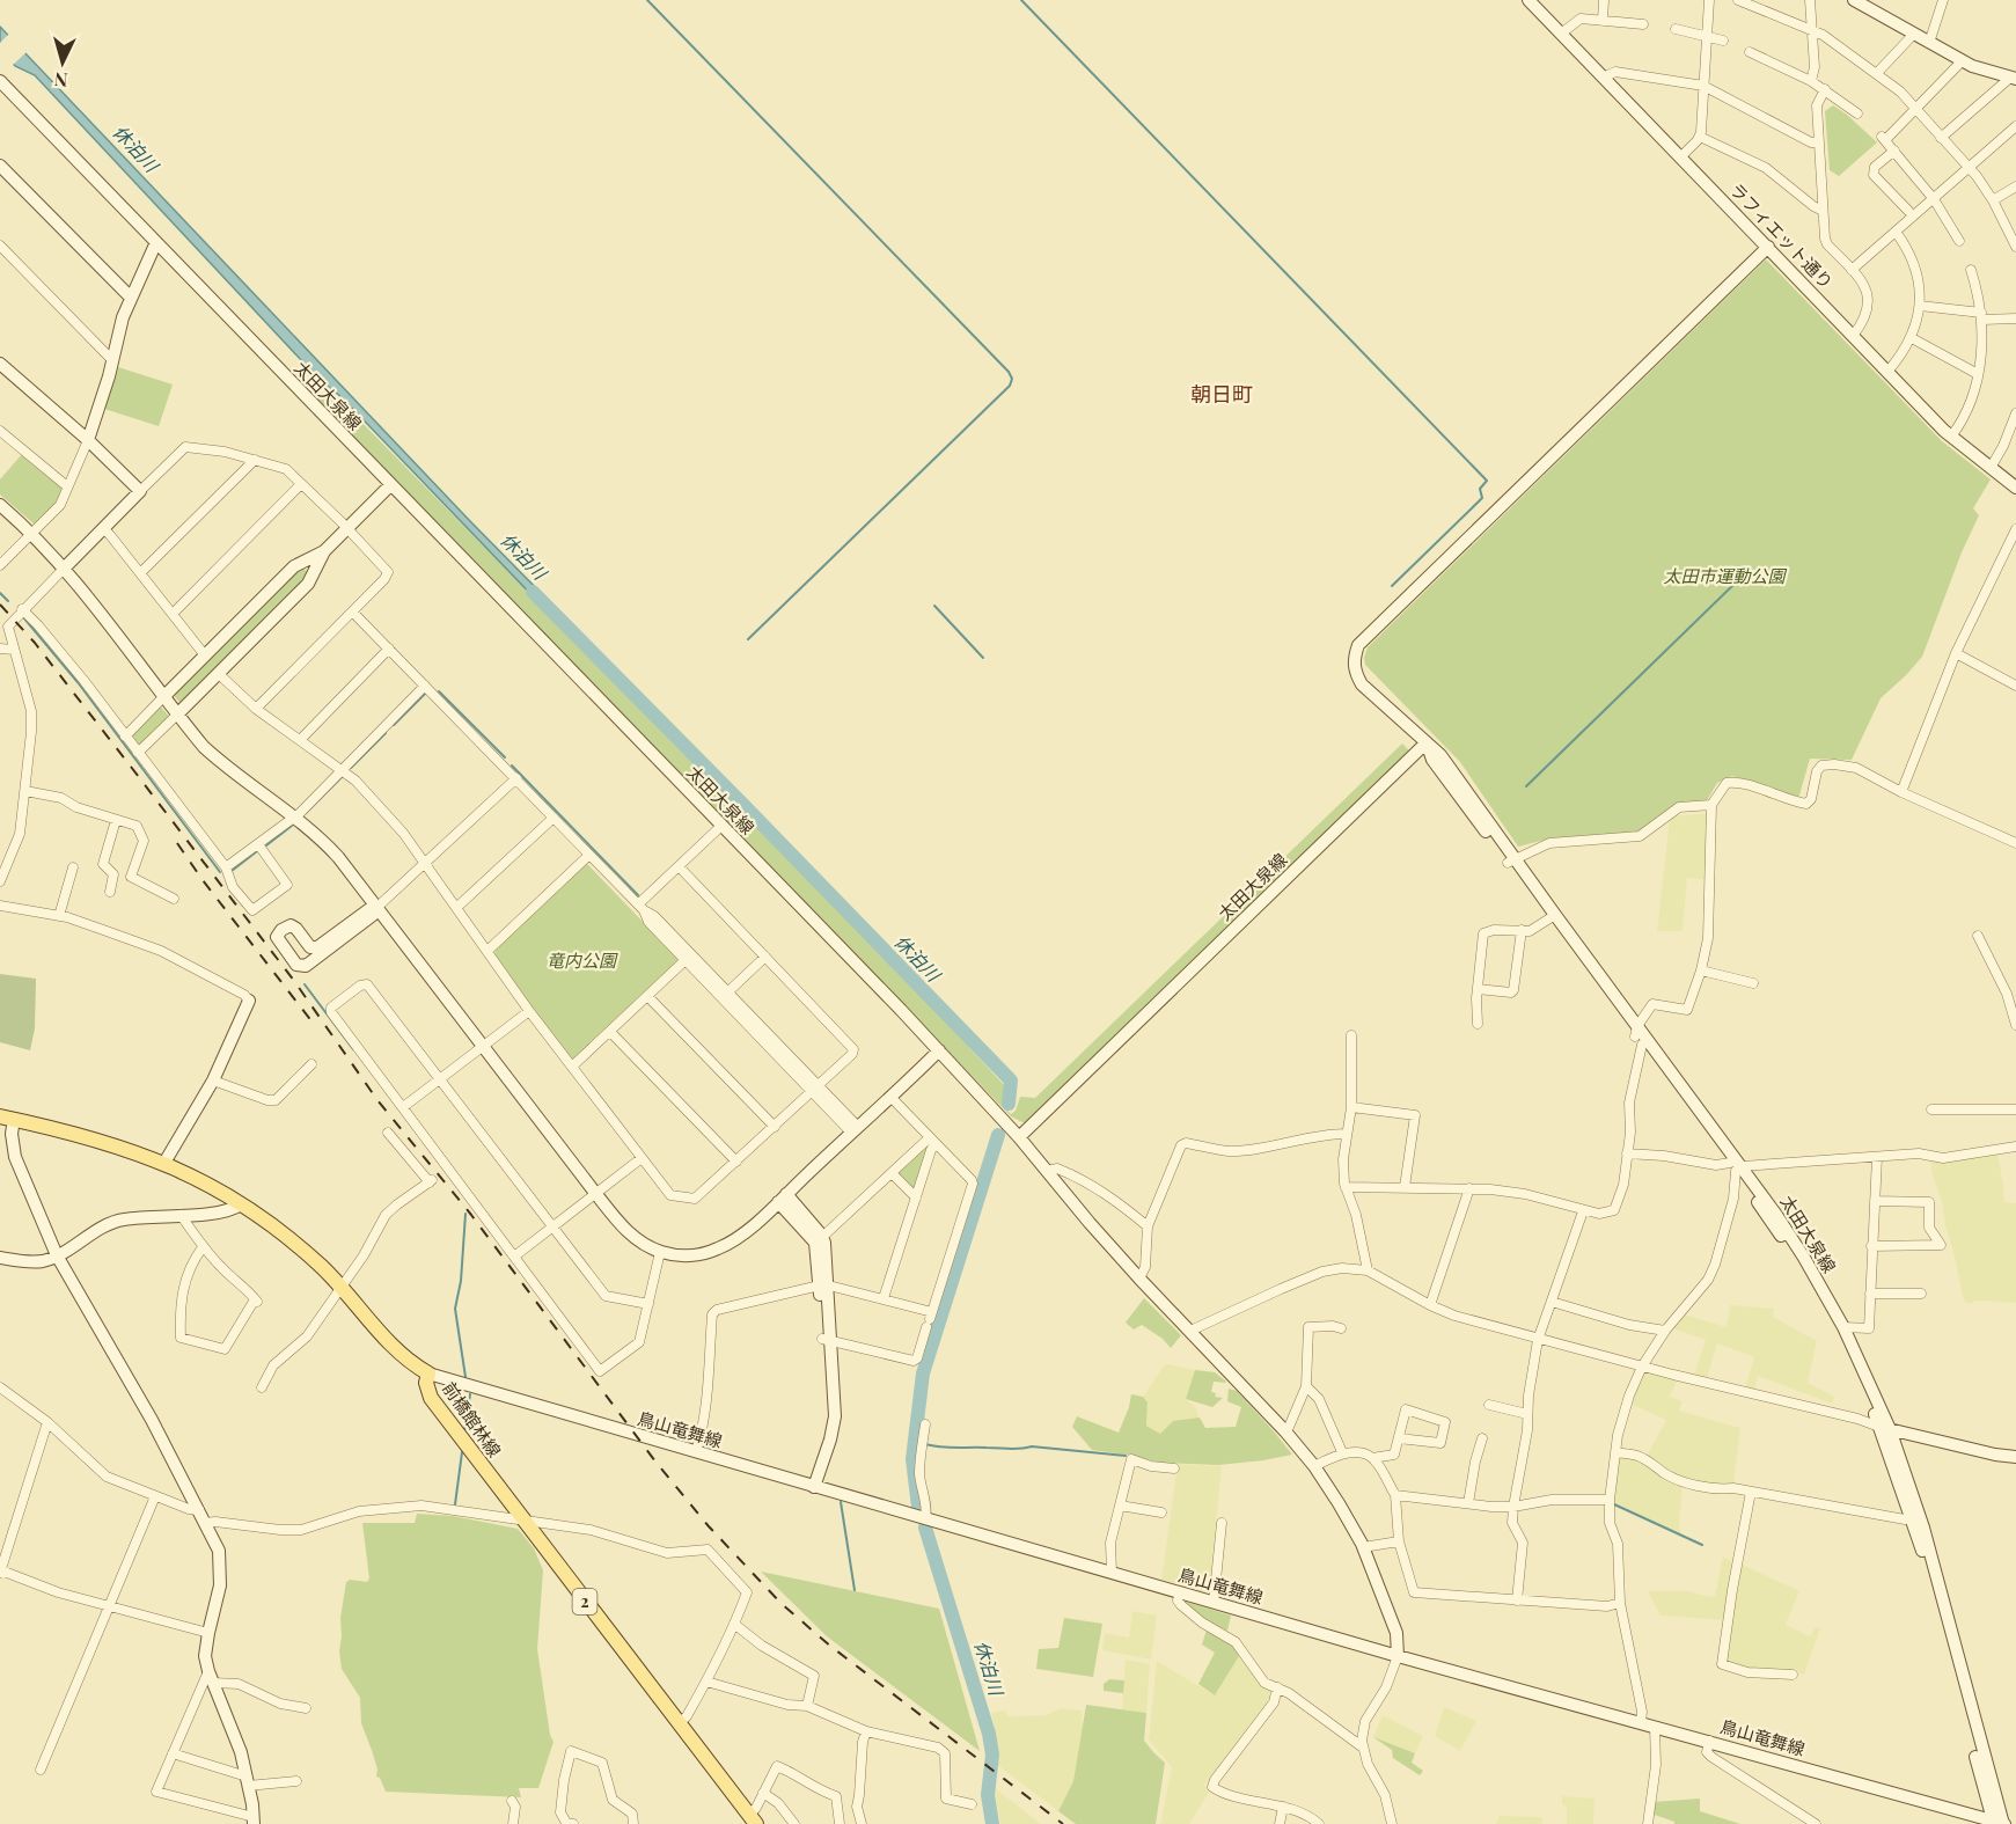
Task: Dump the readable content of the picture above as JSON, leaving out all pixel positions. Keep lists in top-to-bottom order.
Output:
{
  "streets": {
    "main road": ["前橋館林線", "2"],
    "street": ["ラフィエット通り", "太田大泉線", "鳥山竜舞線"]
  },
  "crossings": [
    ["太田大泉線", "鳥山竜舞線"],
    ["前橋館林線", "鳥山竜舞線"]
  ],
  "districts": ["朝日町"],
  "water": ["休泊川"],
  "parks": ["太田市運動公園", "竜内公園"],
  "north": "bottom"
}
